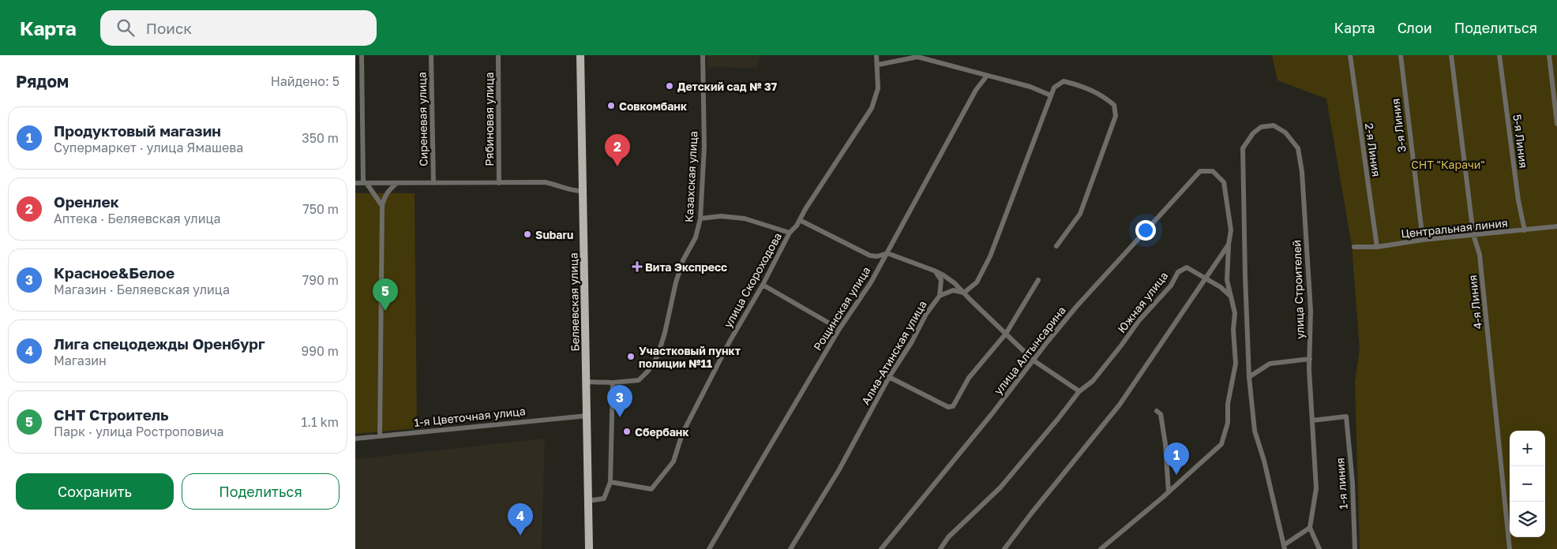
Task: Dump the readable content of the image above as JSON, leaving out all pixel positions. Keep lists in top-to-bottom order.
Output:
{
  "streets": {
    "main road": ["Беляевская улица"],
    "street": [
      "Сиреневая улица",
      "Рябиновая улица",
      "3-я Линия",
      "5-я Линия",
      "2-я Линия",
      "Казахская улица",
      "Центральная линия",
      "улица Скороходова",
      "улица Строителей",
      "Южная улица",
      "4-я Линия",
      "Рощинская улица",
      "улица Алтынсарина",
      "Алма-Атинская улица",
      "1-я Цветочная улица",
      "1-я линия"
    ]
  },
  "crossings": [
    ["3-я Линия", "Центральная линия"],
    ["5-я Линия", "Центральная линия"],
    ["2-я Линия", "Центральная линия"],
    ["Центральная линия", "4-я Линия"],
    ["улица Строителей", "1-я линия"],
    ["Беляевская улица", "1-я Цветочная улица"]
  ],
  "parks": ["СНТ \"Карачи\""],
  "places": {
    "other": [
      "Детский сад № 37",
      "Совкомбанк",
      "Subaru",
      "Участковый пункт полиции №11",
      "Сбербанк"
    ],
    "health": ["Вита Экспресс"]
  },
  "page": {
    "header": "Карта",
    "search": "Поиск",
    "nav": ["Карта", "Слои", "Поделиться"],
    "heading": ["Рядом", "Найдено: 5"],
    "list": [
      {
        "mark": "1",
        "name": "Продуктовый магазин",
        "note": "Супермаркет · улица Ямашева",
        "value": "350 m"
      },
      {
        "mark": "2",
        "name": "Оренлек",
        "note": "Аптека · Беляевская улица",
        "value": "750 m"
      },
      {
        "mark": "3",
        "name": "Красное&Белое",
        "note": "Магазин · Беляевская улица",
        "value": "790 m"
      },
      {
        "mark": "4",
        "name": "Лига спецодежды Оренбург",
        "note": "Магазин",
        "value": "990 m"
      },
      {
        "mark": "5",
        "name": "СНТ Строитель",
        "note": "Парк · улица Ростроповича",
        "value": "1.1 km"
      }
    ],
    "pins": [
      "2",
      "5",
      "3",
      "1",
      "4"
    ],
    "map_buttons": ["+", "−"],
    "buttons": ["Сохранить", "Поделиться"]
  }
}
